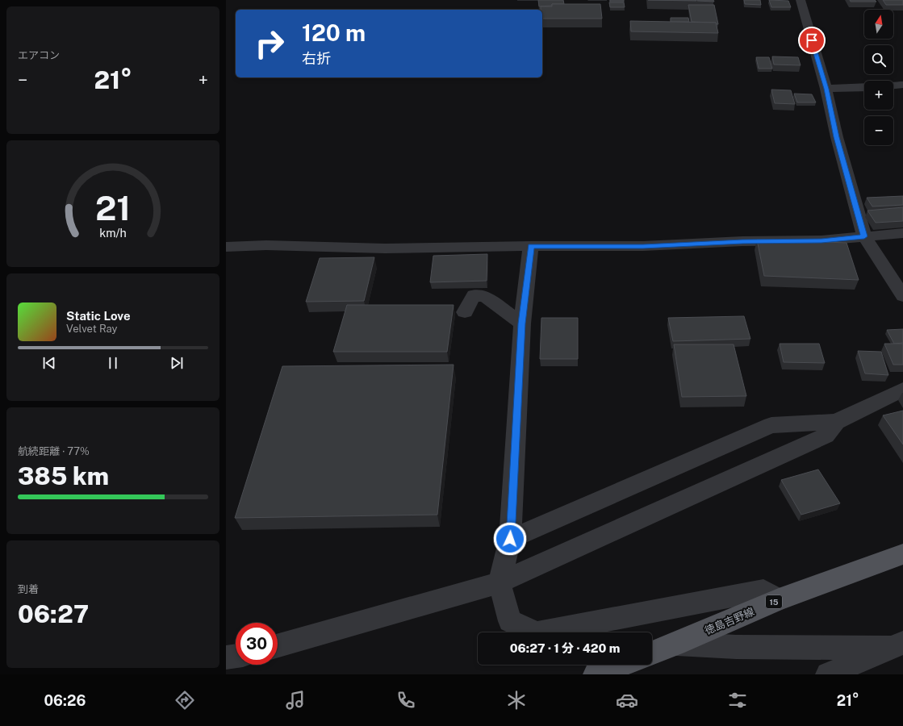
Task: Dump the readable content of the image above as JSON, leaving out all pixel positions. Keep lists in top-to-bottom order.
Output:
{
  "streets": {
    "main road": ["15", "徳島吉野線"]
  },
  "north": "top",
  "page": {
    "tile": [
      "エアコン",
      ["航続距離 · 77%", "385 km"],
      ["到着", "06:27"]
    ],
    "map_buttons": ["+", "−"],
    "turn": ["120 m", "右折"],
    "heat": ["−", "21°", "+"],
    "song": ["Static Love", "Velvet Ray"],
    "limit": "30",
    "trip": "06:27 · 1 分 · 420 m",
    "tabs": ["06:26", "21°"],
    "gauge": ["21", "km/h"]
  }
}
